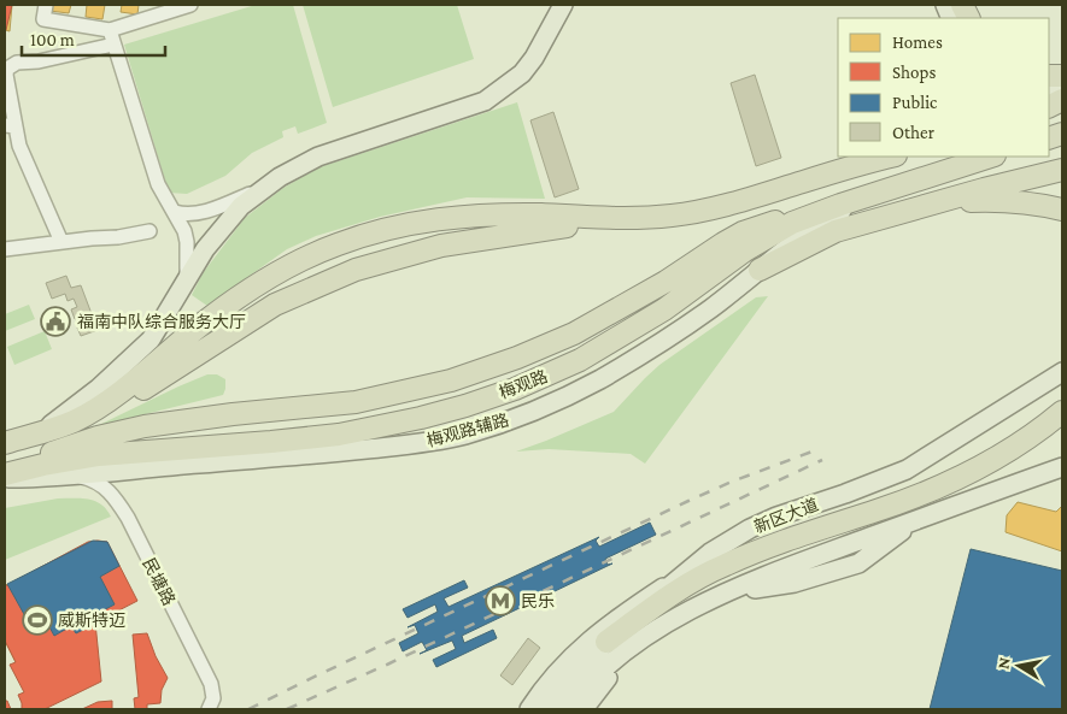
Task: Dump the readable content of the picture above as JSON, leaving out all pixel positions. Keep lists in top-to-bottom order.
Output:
{
  "streets": {
    "highway": ["梅观路"],
    "main road": ["梅观路辅路", "新区大道"],
    "street": ["民塘路"]
  },
  "crossings": [
    ["梅观路", "梅观路辅路"],
    ["梅观路辅路", "民塘路"]
  ],
  "places": {
    "public building": ["福南中队综合服务大厅"],
    "metro station": ["民乐"],
    "sports": ["威斯特迈"]
  },
  "legend": [
    "Homes",
    "Shops",
    "Public",
    "Other"
  ],
  "scale_bar": "100 m",
  "north": "left"
}
